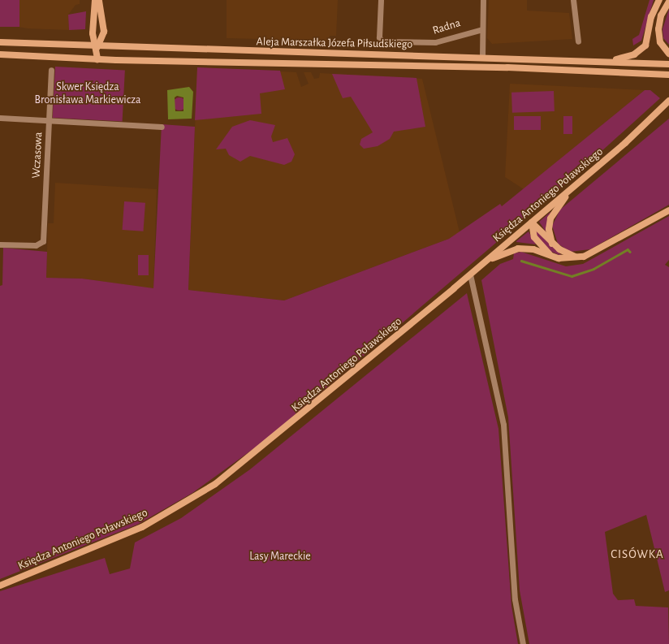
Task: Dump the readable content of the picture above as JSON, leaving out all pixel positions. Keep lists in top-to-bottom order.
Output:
{
  "streets": {
    "main road": ["Aleja Marszałka Józefa Piłsudskiego", "Księdza Antoniego Poławskiego"],
    "street": ["Radna", "Wczasowa"]
  },
  "districts": ["CISÓWKA"],
  "parks": ["Skwer Księdza Bronisława Markiewicza", "Lasy Mareckie"]
}
